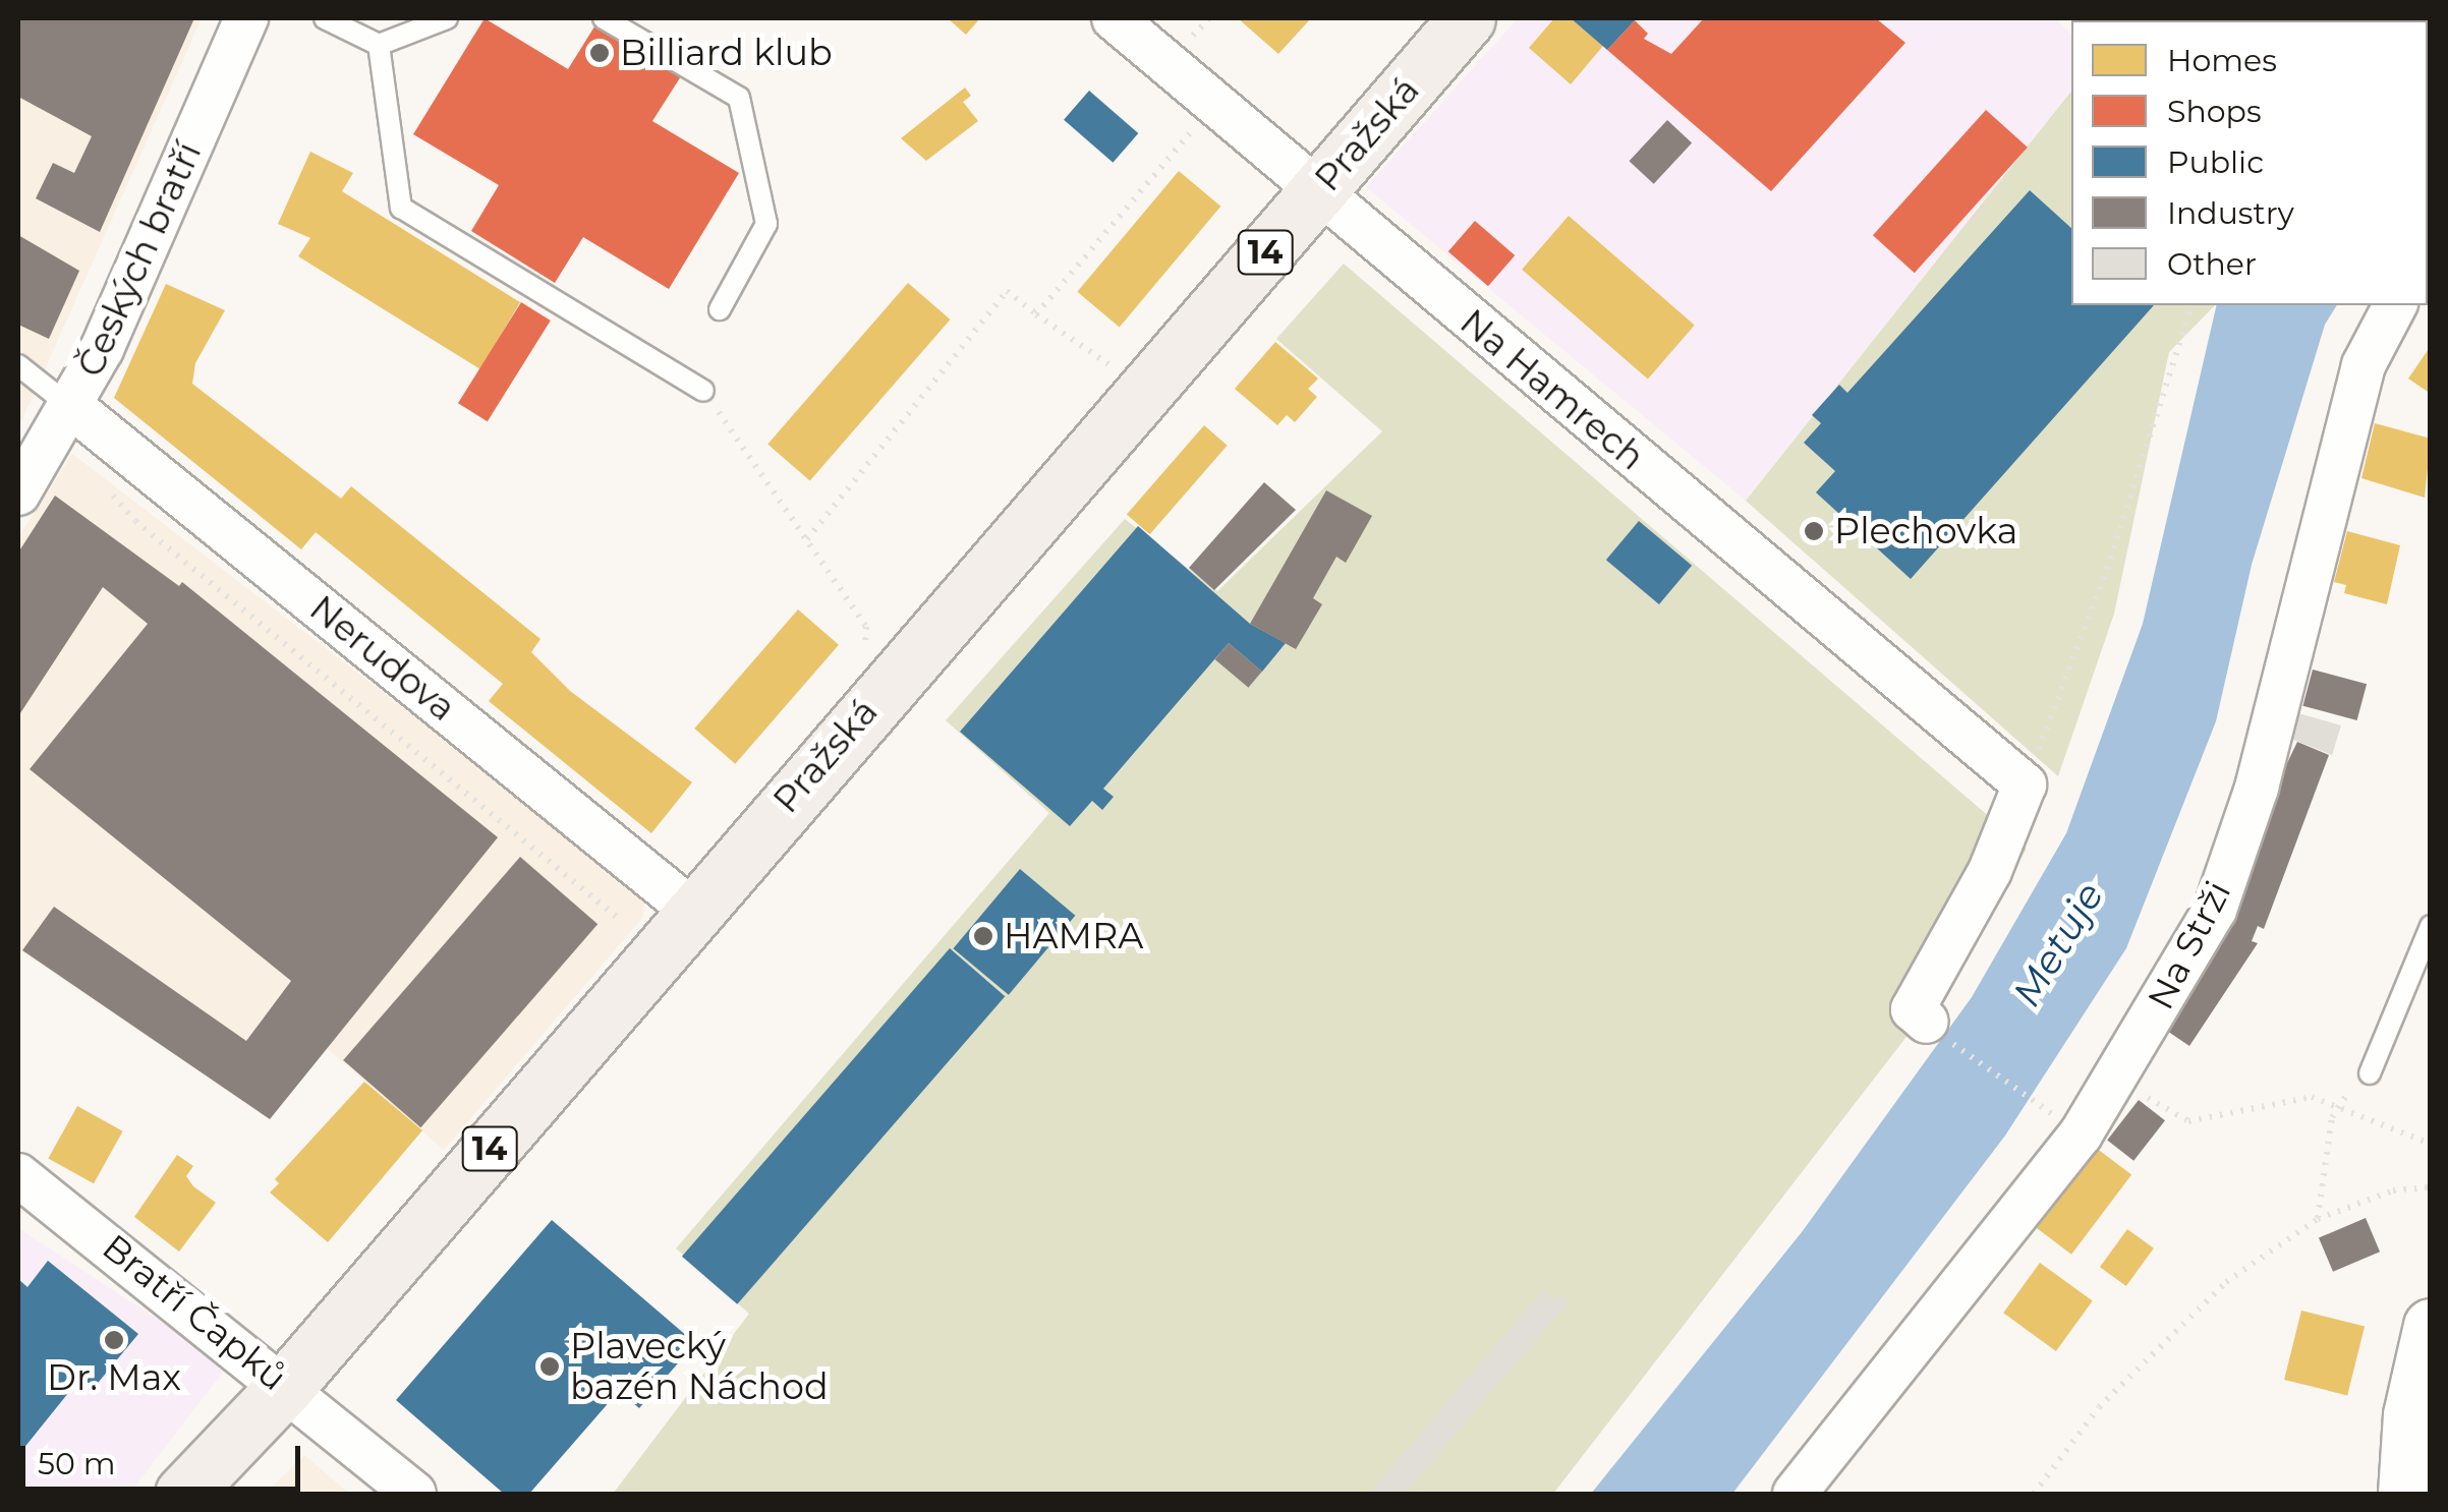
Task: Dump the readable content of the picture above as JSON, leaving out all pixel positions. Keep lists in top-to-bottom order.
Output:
{
  "streets": {
    "main road": ["Pražská", "14"],
    "street": [
      "Českých bratří",
      "Na Hamrech",
      "Nerudova",
      "Na Strži",
      "Bratří Čapků"
    ]
  },
  "crossings": [
    ["Pražská", "Na Hamrech"],
    ["Pražská", "Nerudova"],
    ["Pražská", "Bratří Čapků"],
    ["Českých bratří", "Nerudova"]
  ],
  "water": ["Metuje"],
  "places": [
    "Billiard klub",
    "Plechovka",
    "HAMRA",
    "Dr. Max",
    "Plavecký bazén Náchod"
  ],
  "legend": [
    "Homes",
    "Shops",
    "Public",
    "Industry",
    "Other"
  ],
  "scale_bar": "50 m"
}
